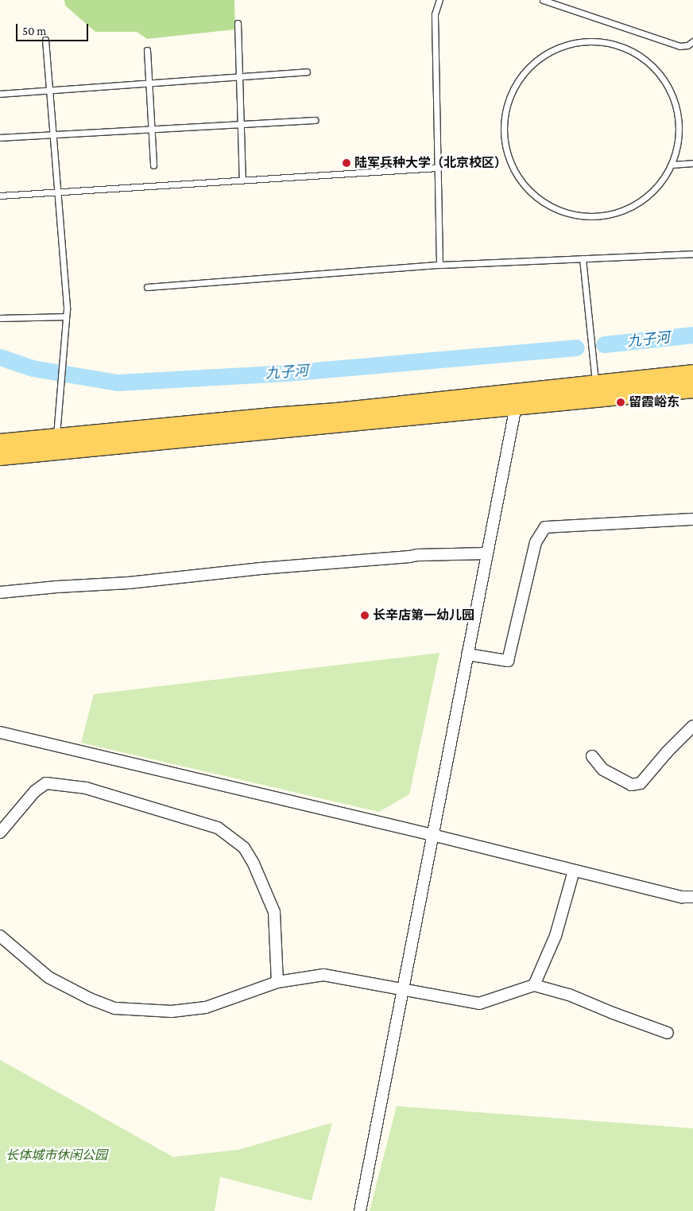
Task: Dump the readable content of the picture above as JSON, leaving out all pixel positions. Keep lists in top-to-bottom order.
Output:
{
  "water": ["九子河"],
  "parks": ["长体城市休闲公园"],
  "places": ["陆军兵种大学（北京校区）", "留霞峪东", "长辛店第一幼儿园"],
  "scale_bar": "50 m"
}
